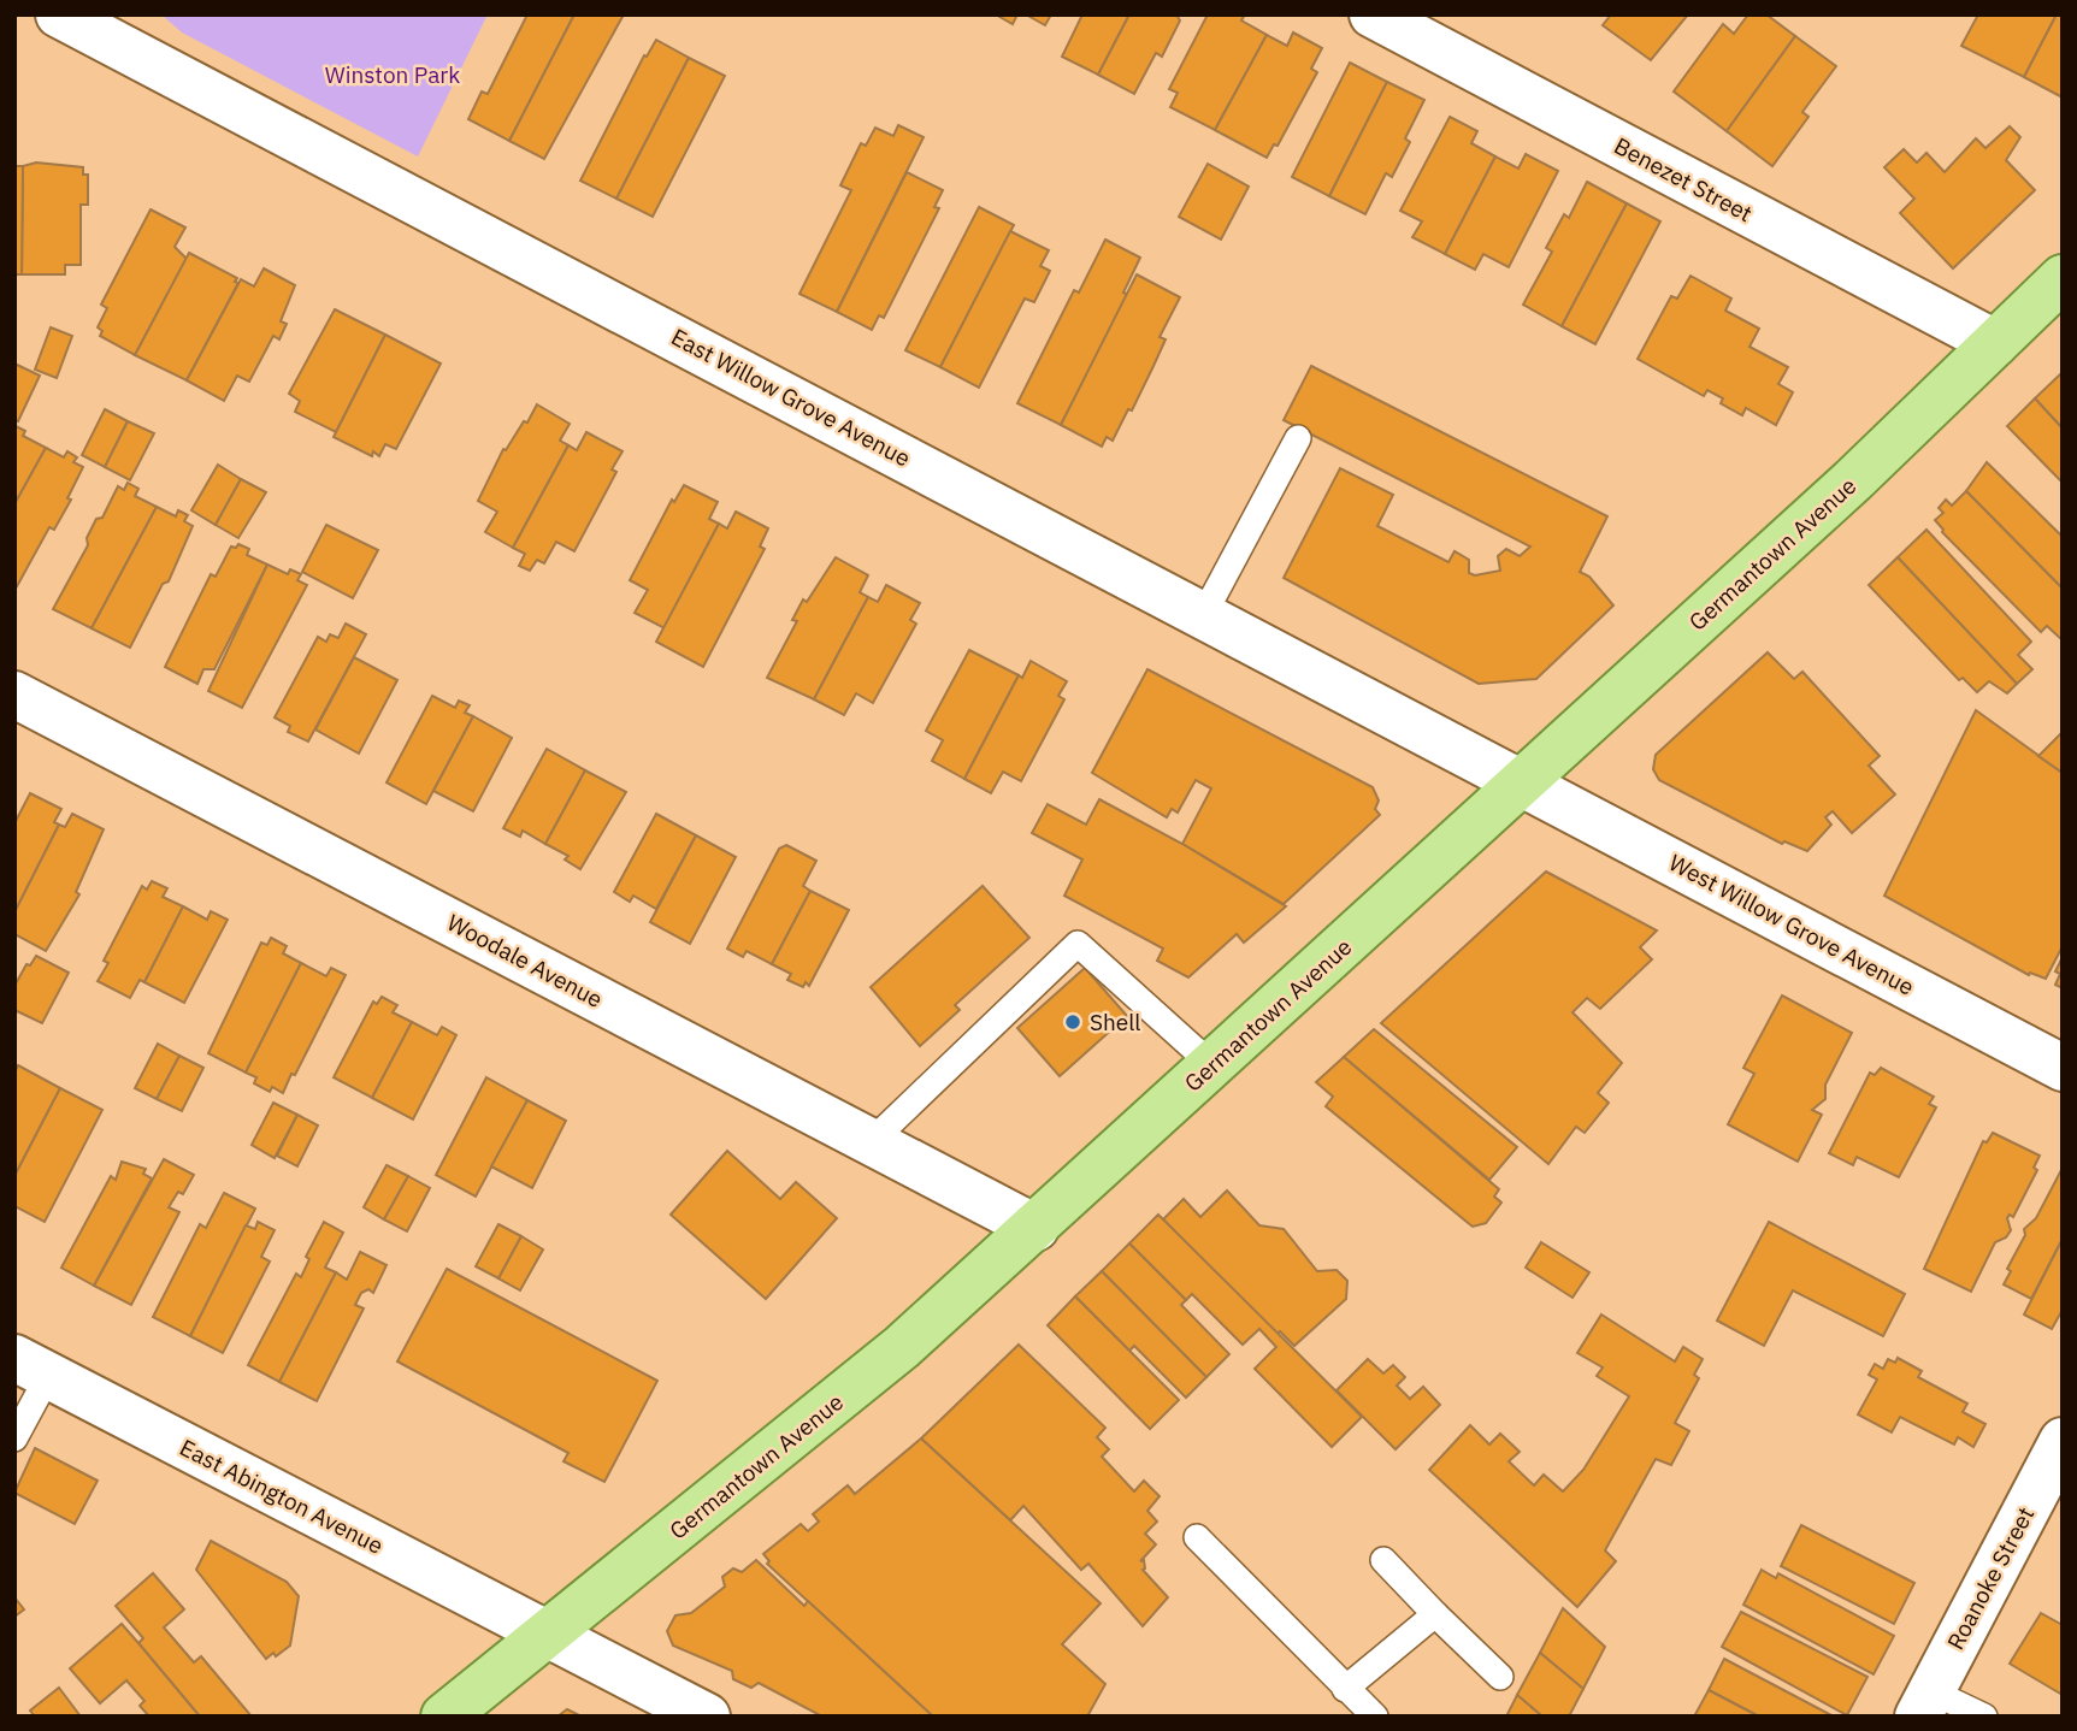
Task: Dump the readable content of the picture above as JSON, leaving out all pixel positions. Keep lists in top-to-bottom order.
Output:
{
  "streets": {
    "main road": ["Germantown Avenue"],
    "street": [
      "Benezet Street",
      "East Willow Grove Avenue",
      "West Willow Grove Avenue",
      "Woodale Avenue",
      "East Abington Avenue",
      "Roanoke Street"
    ]
  },
  "crossings": [
    ["Benezet Street", "Germantown Avenue"],
    ["East Willow Grove Avenue", "Germantown Avenue"],
    ["East Willow Grove Avenue", "West Willow Grove Avenue"],
    ["Germantown Avenue", "West Willow Grove Avenue"],
    ["Germantown Avenue", "Woodale Avenue"],
    ["Germantown Avenue", "East Abington Avenue"]
  ],
  "parks": ["Winston Park"],
  "places": ["Shell"]
}
